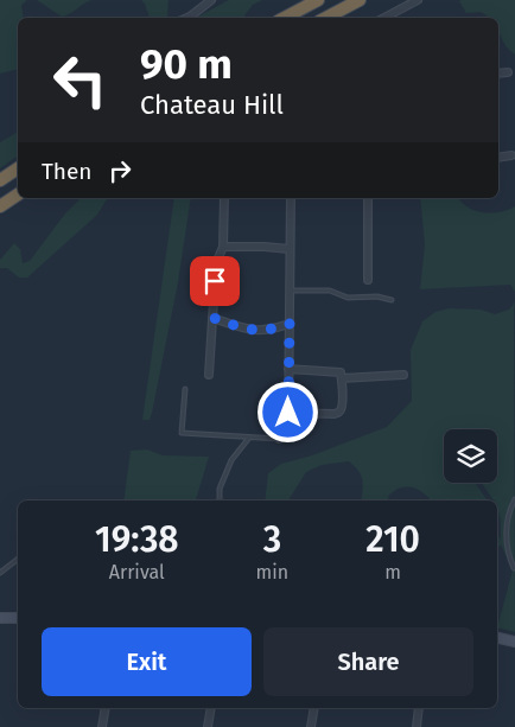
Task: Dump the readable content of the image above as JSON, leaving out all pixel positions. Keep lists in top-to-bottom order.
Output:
{
  "page": {
    "turn": ["90 m", "Chateau Hill"],
    "then": "Then",
    "eta": [
      "19:38",
      "Arrival",
      "3",
      "min",
      "210",
      "m"
    ],
    "buttons": ["Exit", "Share"]
  }
}
